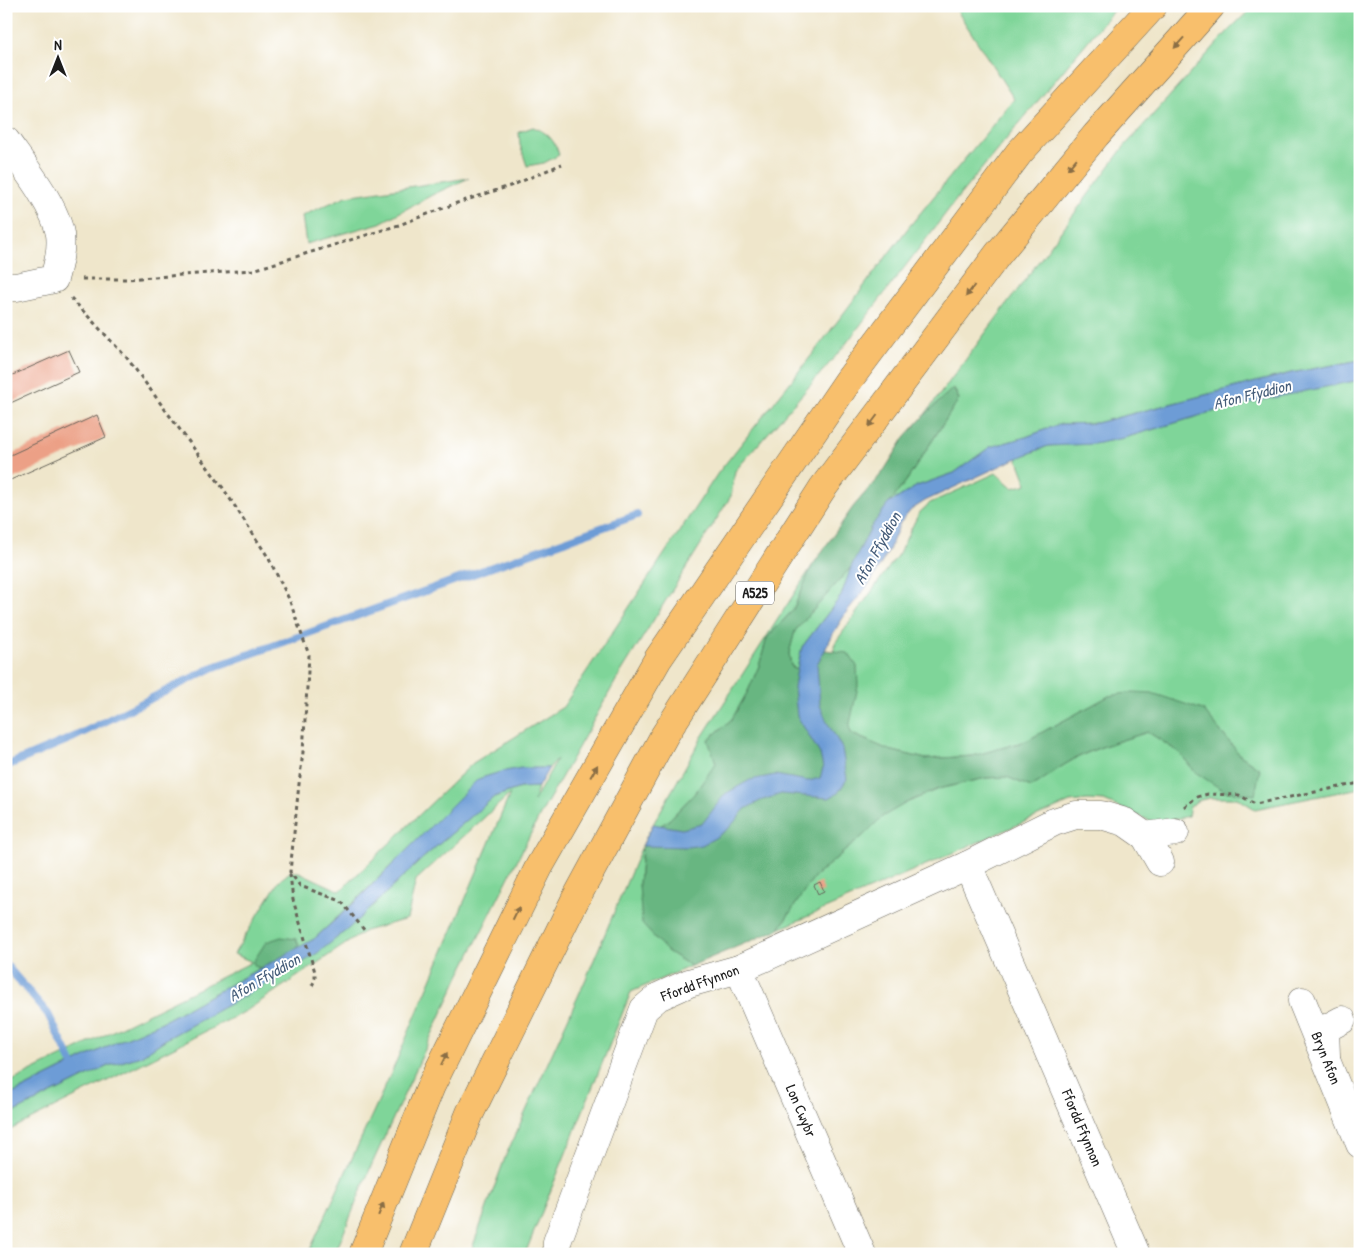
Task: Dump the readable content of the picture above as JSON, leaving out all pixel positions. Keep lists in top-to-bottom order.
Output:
{
  "streets": {
    "main road": ["A525"],
    "street": ["Ffordd Ffynnon", "Bryn Afon", "Lon Cwybr"]
  },
  "crossings": [
    ["Ffordd Ffynnon", "Lon Cwybr"]
  ],
  "water": ["Afon Ffyddion"],
  "north": "top"
}
